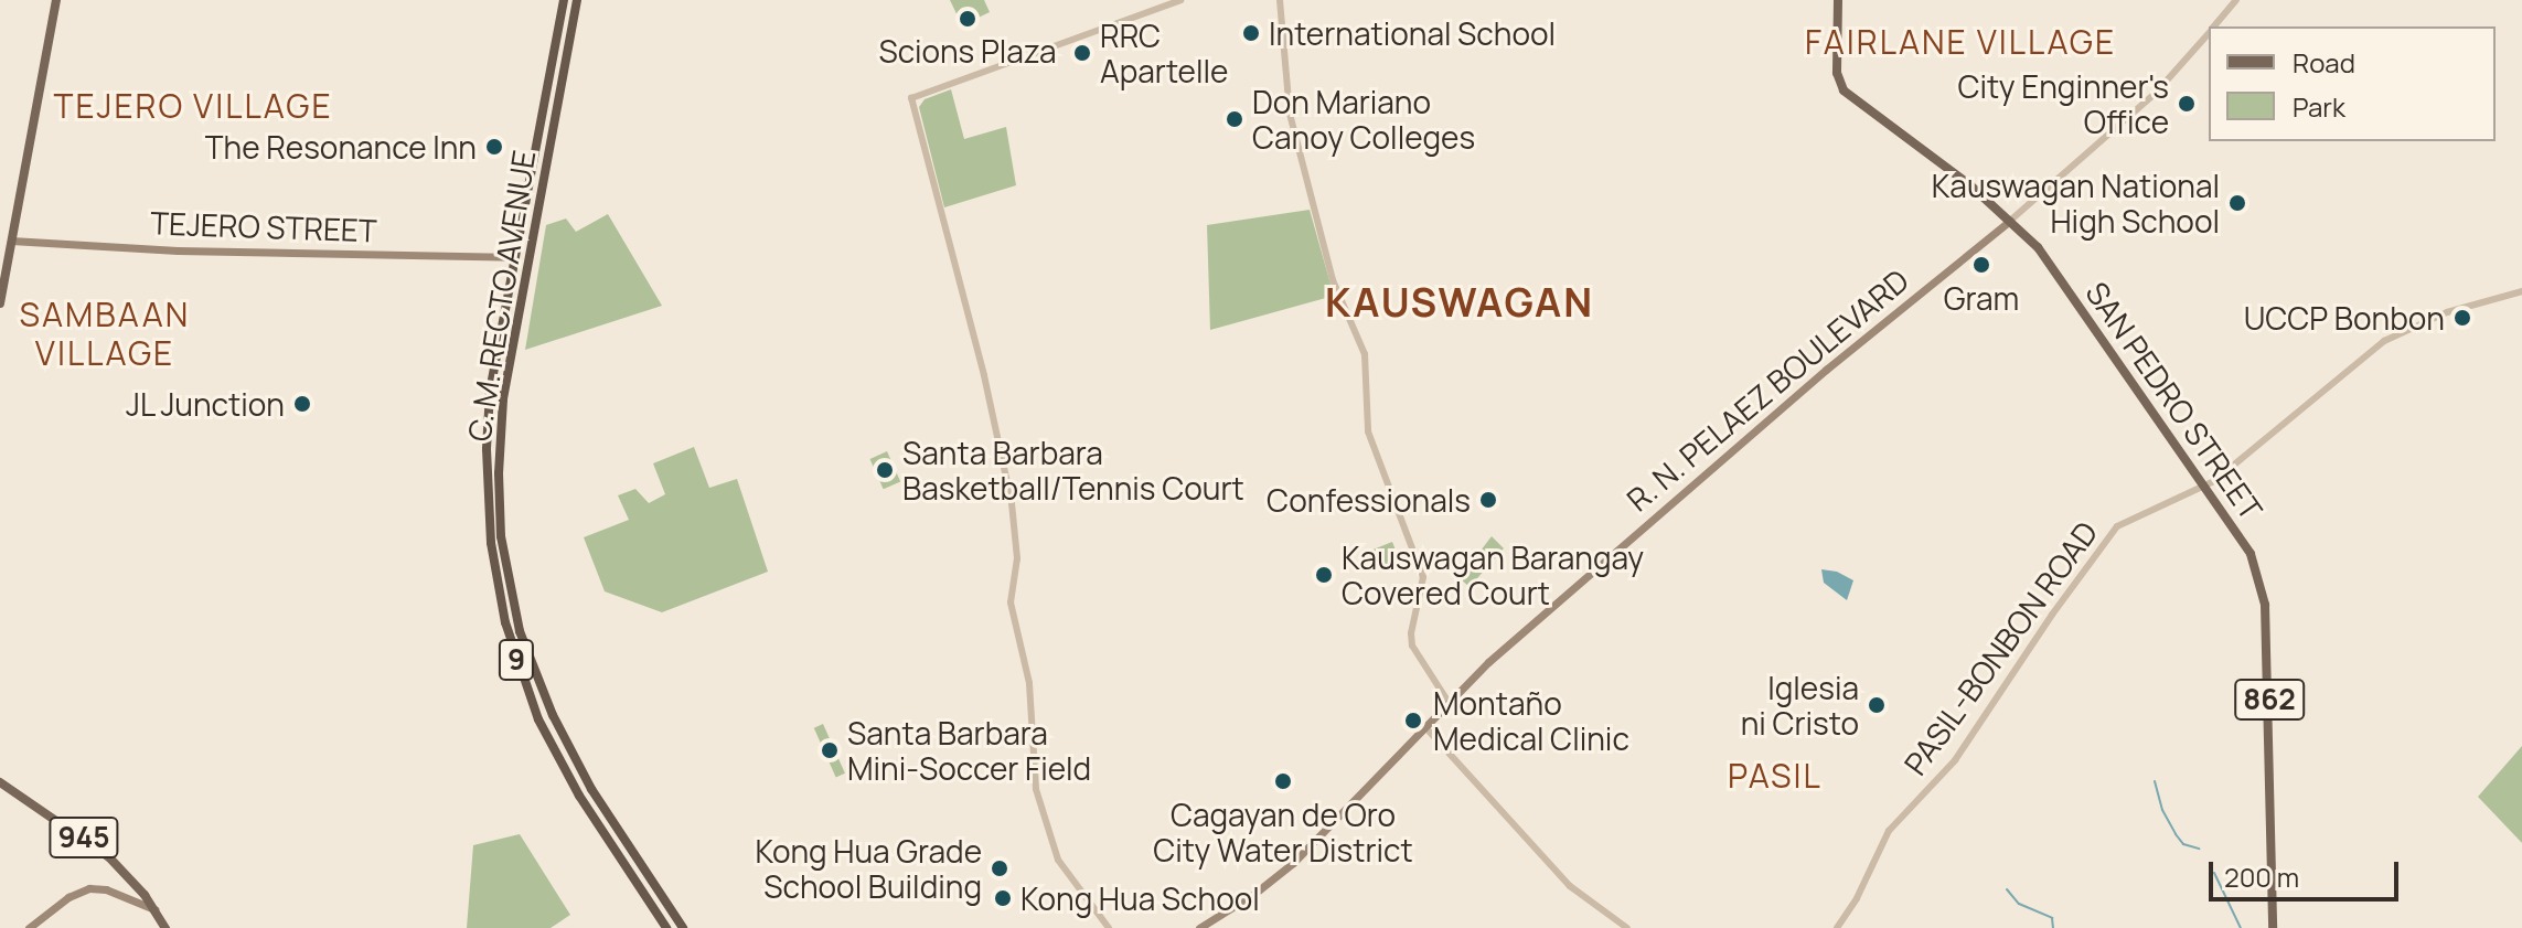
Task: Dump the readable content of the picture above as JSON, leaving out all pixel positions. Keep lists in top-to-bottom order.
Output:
{
  "streets": {
    "highway": ["C. M. RECTO AVENUE", "9"],
    "main road": [
      "TEJERO STREET",
      "R. N. PELAEZ BOULEVARD",
      "SAN PEDRO STREET",
      "862",
      "945"
    ],
    "street": ["PASIL-BONBON ROAD"]
  },
  "crossings": [
    ["TEJERO STREET", "C. M. RECTO AVENUE"],
    ["R. N. PELAEZ BOULEVARD", "SAN PEDRO STREET"],
    ["SAN PEDRO STREET", "PASIL-BONBON ROAD"]
  ],
  "districts": [
    "FAIRLANE VILLAGE",
    "TEJERO VILLAGE",
    "KAUSWAGAN",
    "SAMBAAN VILLAGE",
    "PASIL"
  ],
  "places": [
    "Scions Plaza",
    "International School",
    "RRC Apartelle",
    "City Enginner's Office",
    "Don Mariano Canoy Colleges",
    "The Resonance Inn",
    "Kauswagan National High School",
    "Gram",
    "UCCP Bonbon",
    "JL Junction",
    "Santa Barbara Basketball/Tennis Court",
    "Confessionals",
    "Kauswagan Barangay Covered Court",
    "Iglesia ni Cristo",
    "Montaño Medical Clinic",
    "Santa Barbara Mini-Soccer Field",
    "Cagayan de Oro City Water District",
    "Kong Hua Grade School Building",
    "Kong Hua School"
  ],
  "legend": ["Road", "Park"],
  "scale_bar": "200 m"
}
